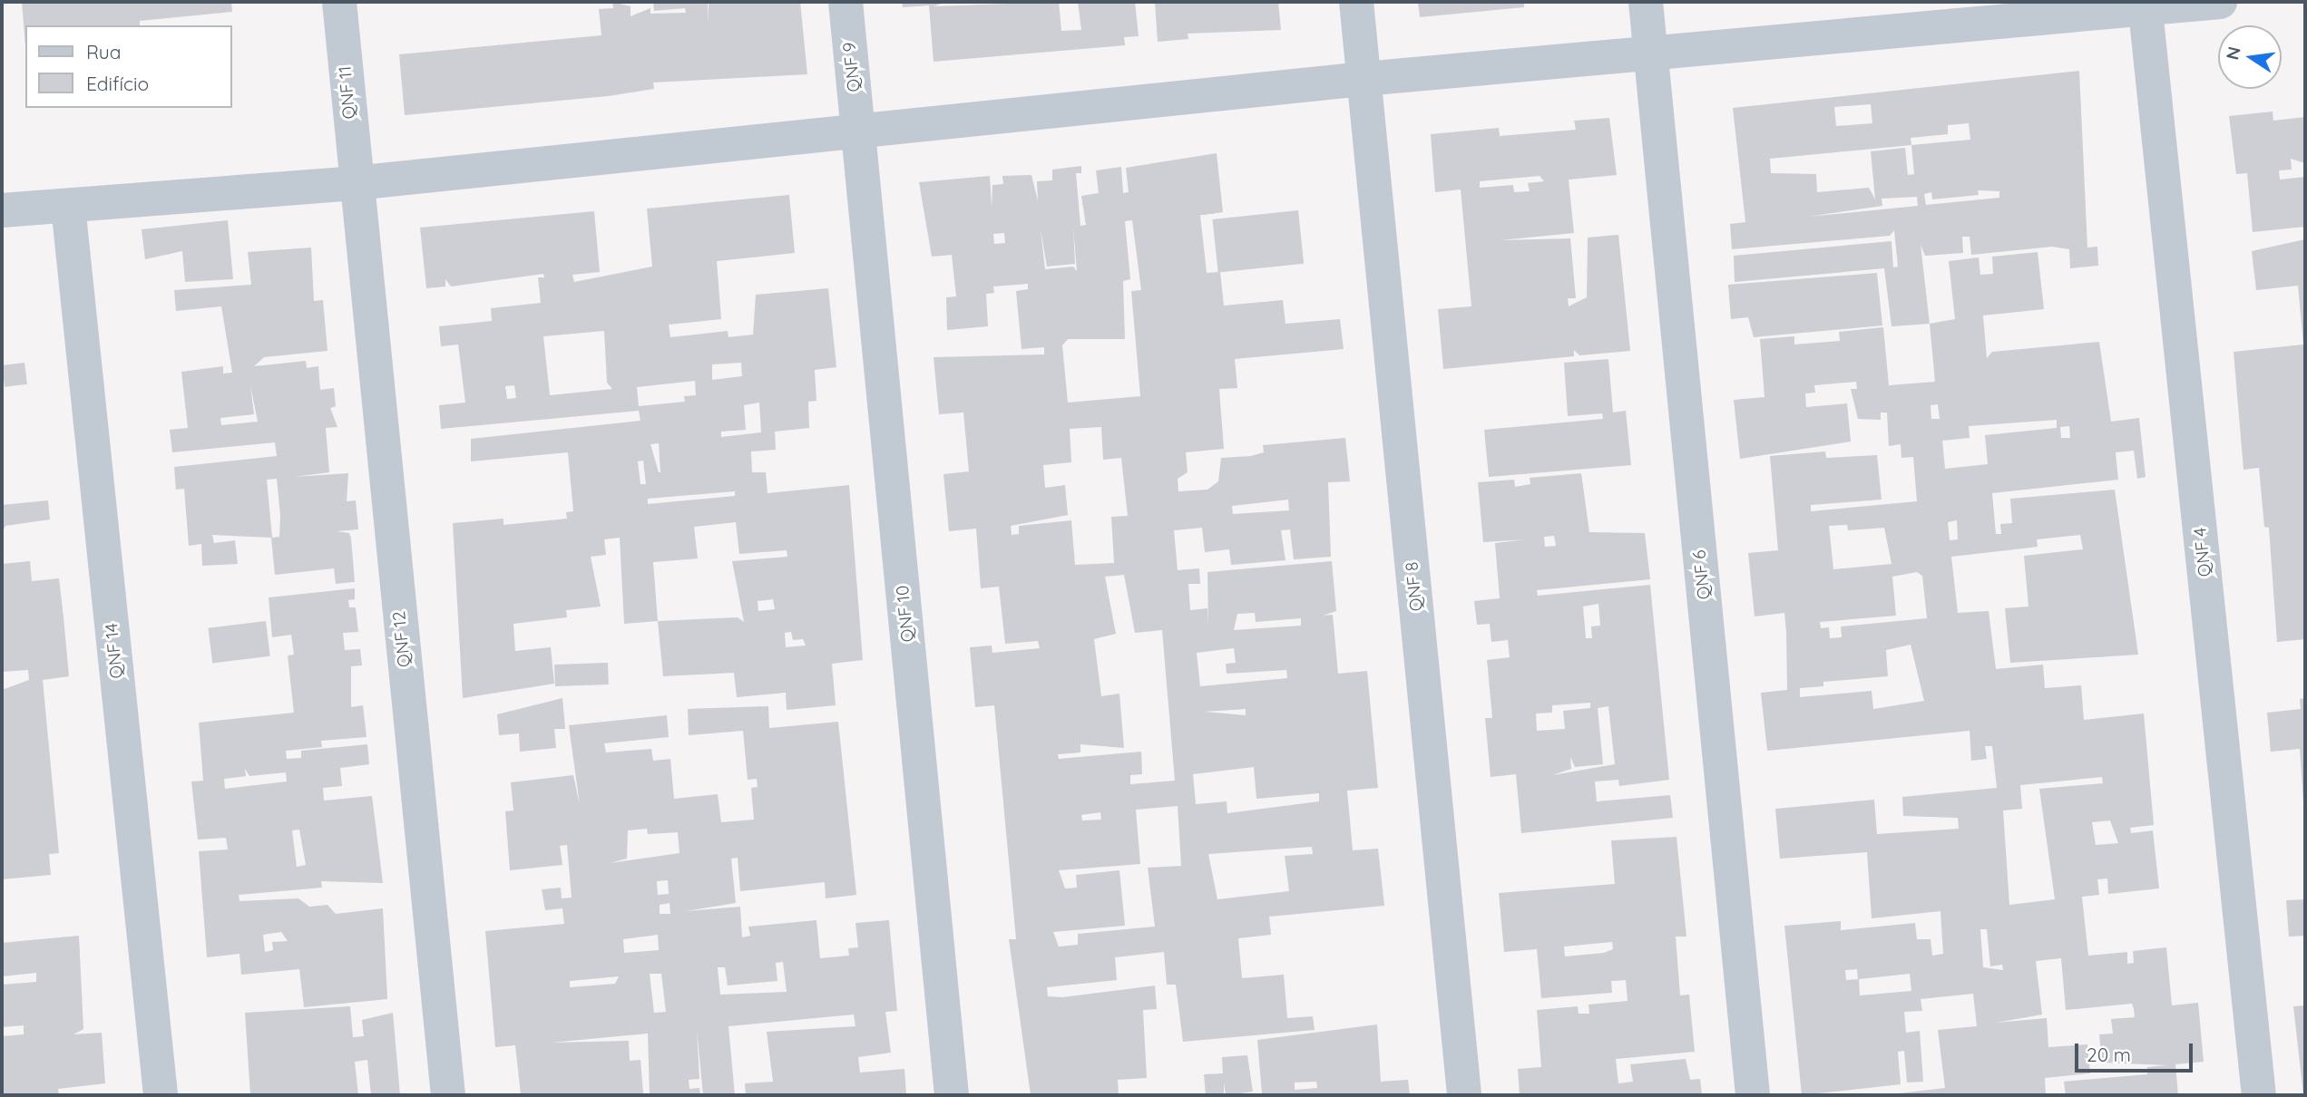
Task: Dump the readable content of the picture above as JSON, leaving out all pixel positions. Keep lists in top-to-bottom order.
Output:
{
  "streets": {
    "street": [
      "QNF 9",
      "QNF 11",
      "QNF 4",
      "QNF 6",
      "QNF 8",
      "QNF 10",
      "QNF 12",
      "QNF 14"
    ]
  },
  "crossings": [
    ["QNF 9", "QNF 10"],
    ["QNF 11", "QNF 12"]
  ],
  "legend": ["Rua", "Edifício"],
  "scale_bar": "20 m",
  "north": "left"
}
